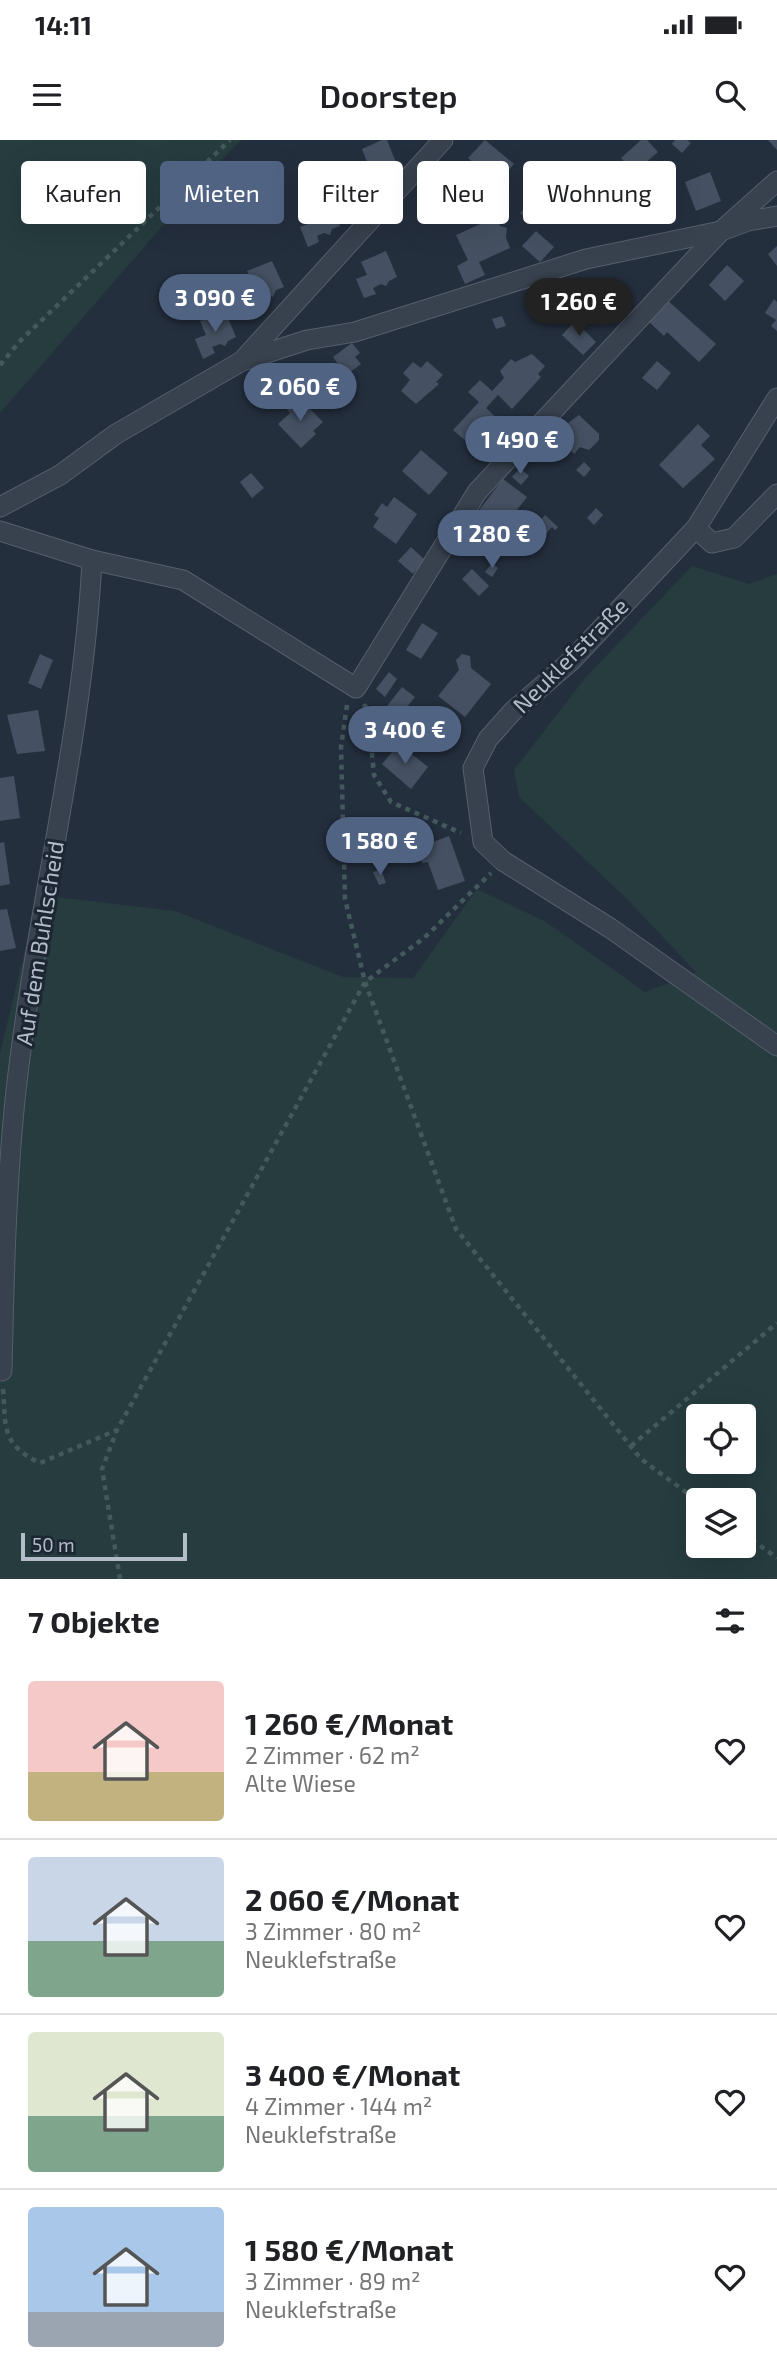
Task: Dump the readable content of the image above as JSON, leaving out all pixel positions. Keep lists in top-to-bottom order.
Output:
{
  "streets": {
    "street": ["Neuklefstraße", "Auf dem Buhlscheid"]
  },
  "scale_bar": "50 m",
  "page": {
    "status": "14:11",
    "header": "Doorstep",
    "chip": [
      "Kaufen",
      "Mieten",
      "Filter",
      "Neu",
      "Wohnung"
    ],
    "price": [
      "3 090 €",
      "1 260 €",
      "2 060 €",
      "1 490 €",
      "1 280 €",
      "3 400 €",
      "1 580 €"
    ],
    "scale": "50 m",
    "heading": "7 Objekte",
    "list": [
      {
        "name": "1 260 €/Monat",
        "note": "2 Zimmer · 62 m² · Alte Wiese"
      },
      {
        "name": "2 060 €/Monat",
        "note": "3 Zimmer · 80 m² · Neuklefstraße"
      },
      {
        "name": "3 400 €/Monat",
        "note": "4 Zimmer · 144 m² · Neuklefstraße"
      },
      {
        "name": "1 580 €/Monat",
        "note": "3 Zimmer · 89 m² · Neuklefstraße"
      }
    ]
  }
}
